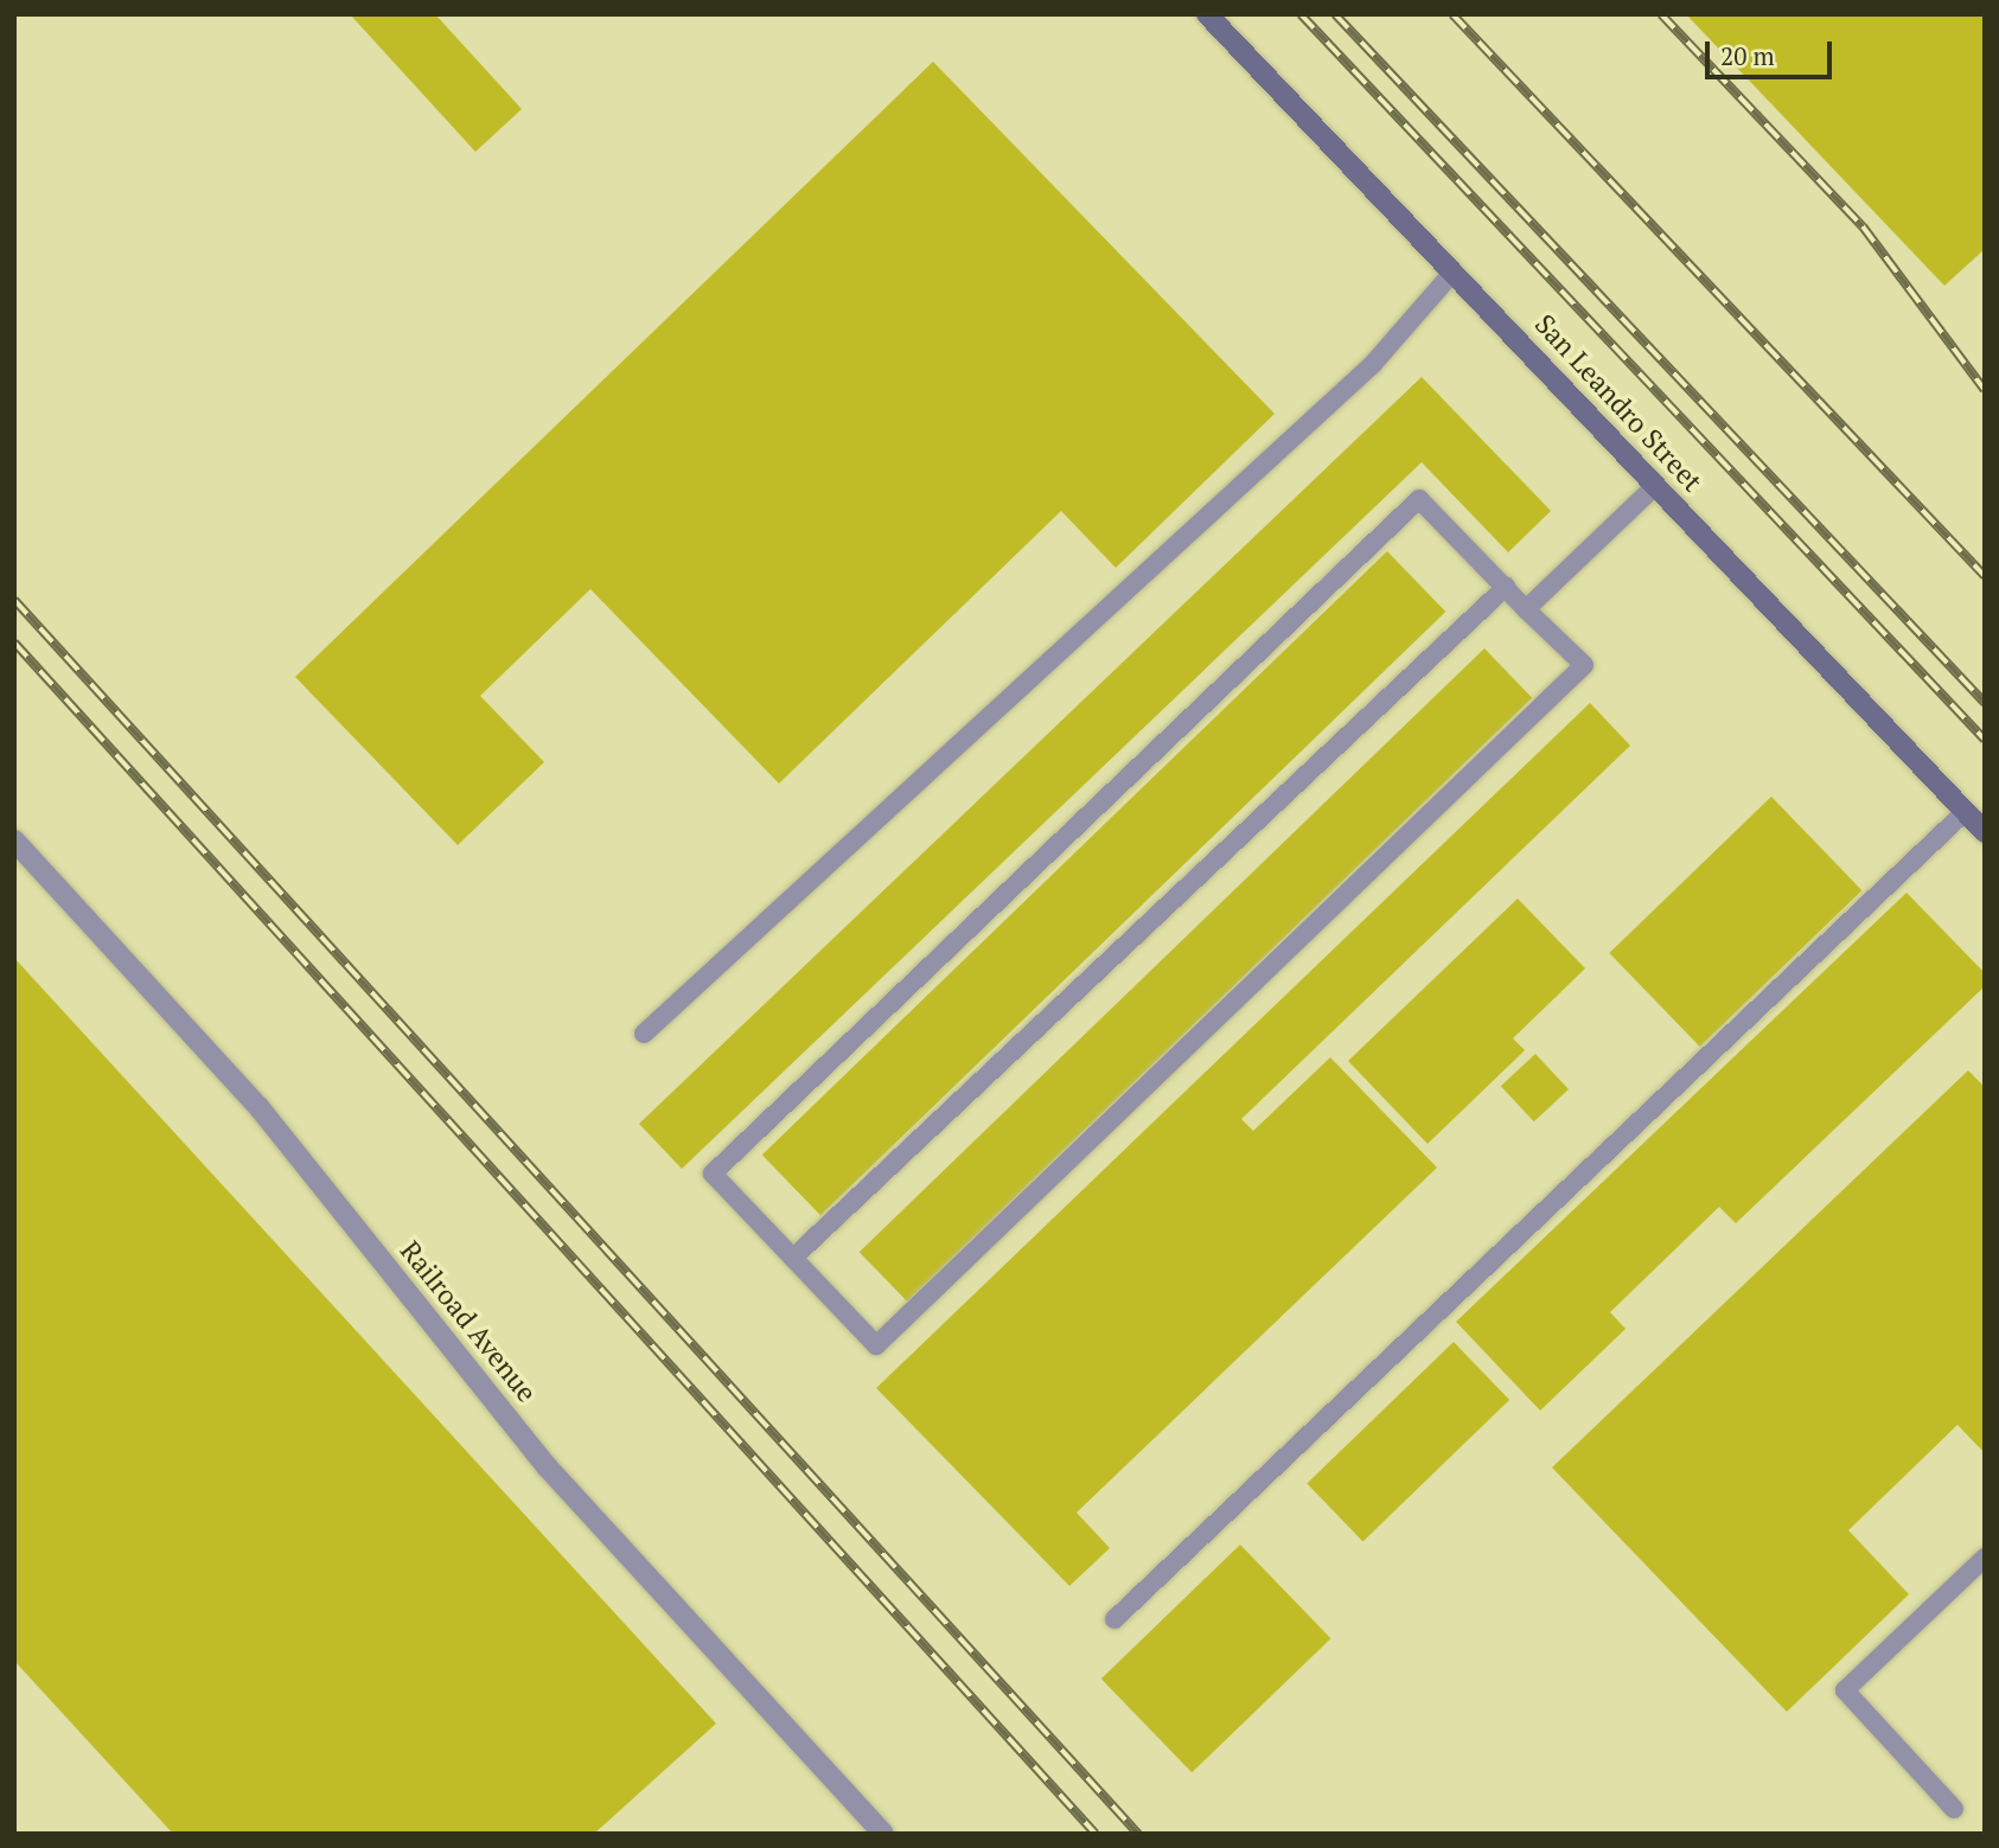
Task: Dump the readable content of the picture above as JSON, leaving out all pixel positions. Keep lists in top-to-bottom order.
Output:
{
  "streets": {
    "main road": ["San Leandro Street"],
    "street": ["Railroad Avenue"]
  },
  "scale_bar": "20 m"
}
